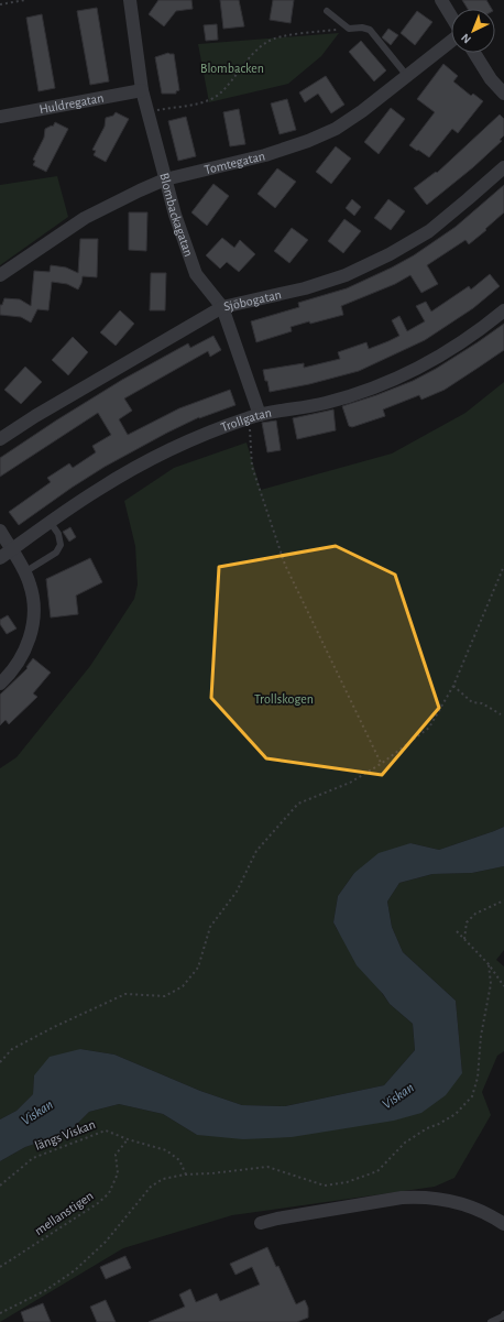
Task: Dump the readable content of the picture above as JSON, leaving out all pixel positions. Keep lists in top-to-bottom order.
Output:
{
  "streets": {
    "street": [
      "Huldregatan",
      "Tomtegatan",
      "Blombackagatan",
      "Sjöbogatan",
      "Trollgatan"
    ],
    "path": ["längs Viskan", "mellanstigen"]
  },
  "crossings": [
    ["Huldregatan", "Blombackagatan"],
    ["Tomtegatan", "Blombackagatan"],
    ["Blombackagatan", "Sjöbogatan"],
    ["Blombackagatan", "Trollgatan"],
    ["längs Viskan", "mellanstigen"]
  ],
  "water": ["Viskan"],
  "parks": ["Blombacken", "Trollskogen"],
  "north": "bottom left"
}
